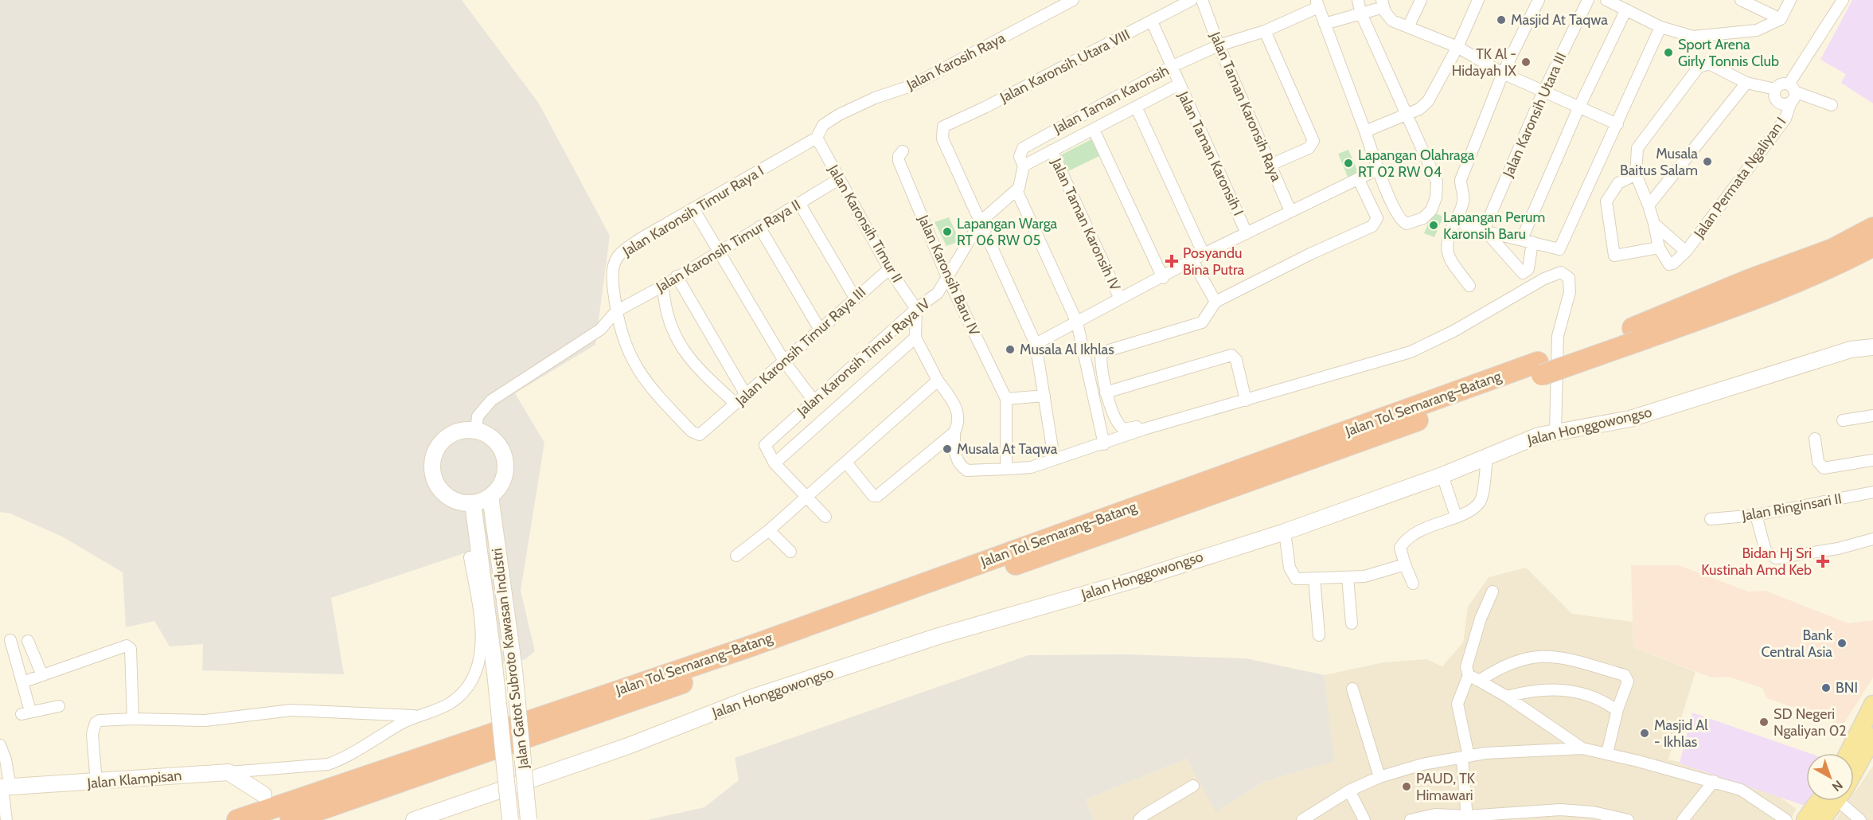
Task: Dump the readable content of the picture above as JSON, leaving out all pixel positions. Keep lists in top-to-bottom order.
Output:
{
  "streets": {
    "highway": ["Jalan Tol Semarang–Batang"],
    "street": [
      "Jalan Karosih Raya",
      "Jalan Karonsih Utara VIII",
      "Jalan Taman Karonsih",
      "Jalan Taman Karonsih Raya",
      "Jalan Karonsih Utara III",
      "Jalan Taman Karonsih I",
      "Jalan Permata Ngaliyan I",
      "Jalan Karonsih Timur Raya I",
      "Jalan Karonsih Timur II",
      "Jalan Taman Karonsih IV",
      "Jalan Karonsih Timur Raya II",
      "Jalan Karonsih Baru IV",
      "Jalan Karonsih Timur Raya III",
      "Jalan Karonsih Timur Raya IV",
      "Jalan Honggowongso",
      "Jalan Ringinsari II",
      "Jalan Gatot Subroto Kawasan Industri",
      "Jalan Klampisan"
    ]
  },
  "crossings": [
    ["Jalan Karosih Raya", "Jalan Karonsih Timur Raya I"],
    ["Jalan Karosih Raya", "Jalan Karonsih Timur II"],
    ["Jalan Karonsih Utara VIII", "Jalan Taman Karonsih Raya"],
    ["Jalan Karonsih Utara VIII", "Jalan Taman Karonsih I"],
    ["Jalan Karonsih Utara VIII", "Jalan Karonsih Timur Raya IV"],
    ["Jalan Taman Karonsih", "Jalan Taman Karonsih Raya"],
    ["Jalan Taman Karonsih", "Jalan Taman Karonsih I"],
    ["Jalan Taman Karonsih", "Jalan Taman Karonsih IV"],
    ["Jalan Karonsih Timur Raya I", "Jalan Karonsih Timur II"],
    ["Jalan Karonsih Timur Raya I", "Jalan Karonsih Timur Raya II"],
    ["Jalan Karonsih Timur Raya I", "Jalan Karonsih Timur Raya III"],
    ["Jalan Karonsih Timur II", "Jalan Karonsih Timur Raya II"],
    ["Jalan Karonsih Timur II", "Jalan Karonsih Timur Raya III"],
    ["Jalan Karonsih Timur II", "Jalan Karonsih Timur Raya IV"],
    ["Jalan Karonsih Baru IV", "Jalan Karonsih Timur Raya IV"]
  ],
  "places": {
    "other": [
      "Masjid At Taqwa",
      "Sport Arena Girly Tonnis Club",
      "TK Al - Hidayah IX",
      "Musala Baitus Salam",
      "Lapangan Olahraga RT 02 RW 04",
      "Lapangan Perum Karonsih Baru",
      "Lapangan Warga RT 06 RW 05",
      "Musala Al Ikhlas",
      "Musala At Taqwa",
      "Bank Central Asia",
      "BNI",
      "SD Negeri Ngaliyan 02",
      "Masjid Al - Ikhlas",
      "PAUD, TK Himawari"
    ],
    "health": ["Posyandu Bina Putra", "Bidan Hj Sri Kustinah Amd Keb"]
  },
  "north": "bottom right"
}
